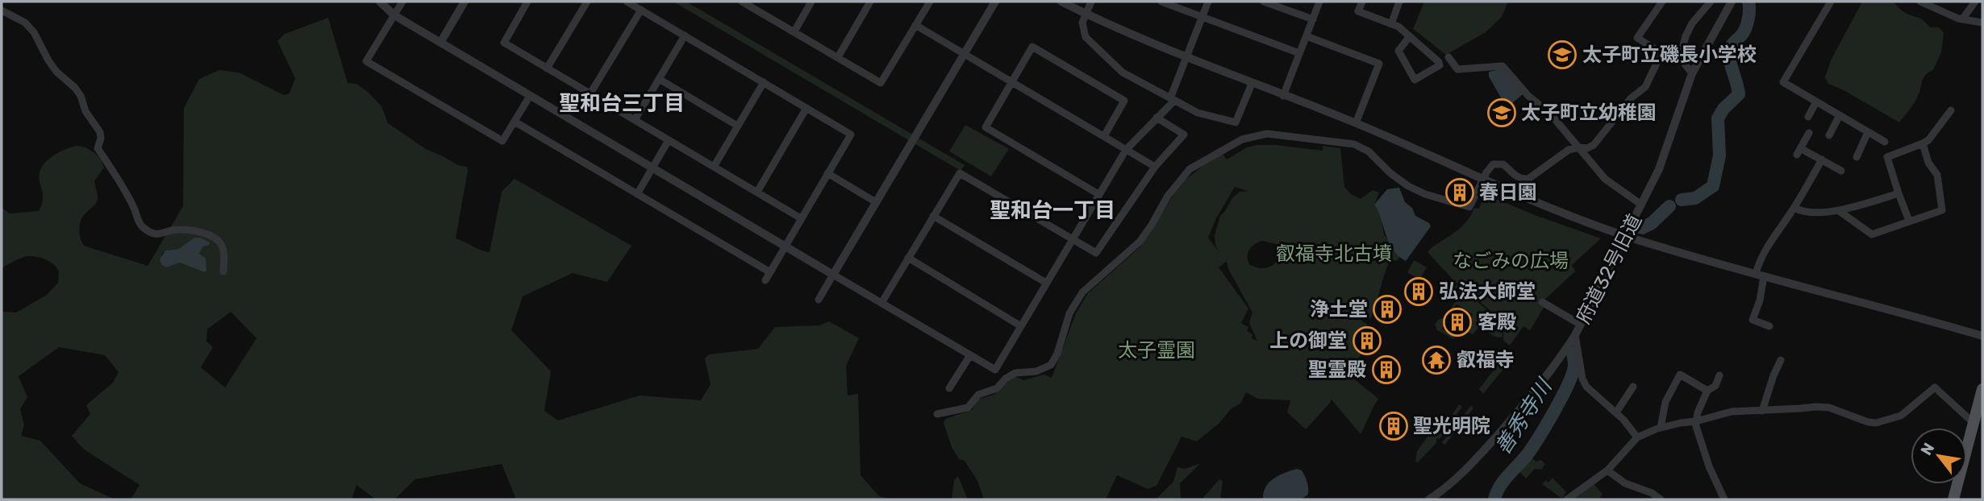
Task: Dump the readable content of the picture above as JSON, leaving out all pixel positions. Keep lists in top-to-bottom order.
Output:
{
  "streets": {
    "street": ["府道32号旧道"]
  },
  "districts": ["聖和台三丁目", "聖和台一丁目"],
  "water": ["善秀寺川"],
  "parks": ["叡福寺北古墳", "なごみの広場", "太子霊園"],
  "places": {
    "school or university": ["太子町立磯長小学校", "太子町立幼稚園"],
    "building": [
      "春日園",
      "弘法大師堂",
      "浄土堂",
      "客殿",
      "上の御堂",
      "聖霊殿",
      "聖光明院"
    ],
    "temple": ["叡福寺"]
  },
  "north": "top left"
}
